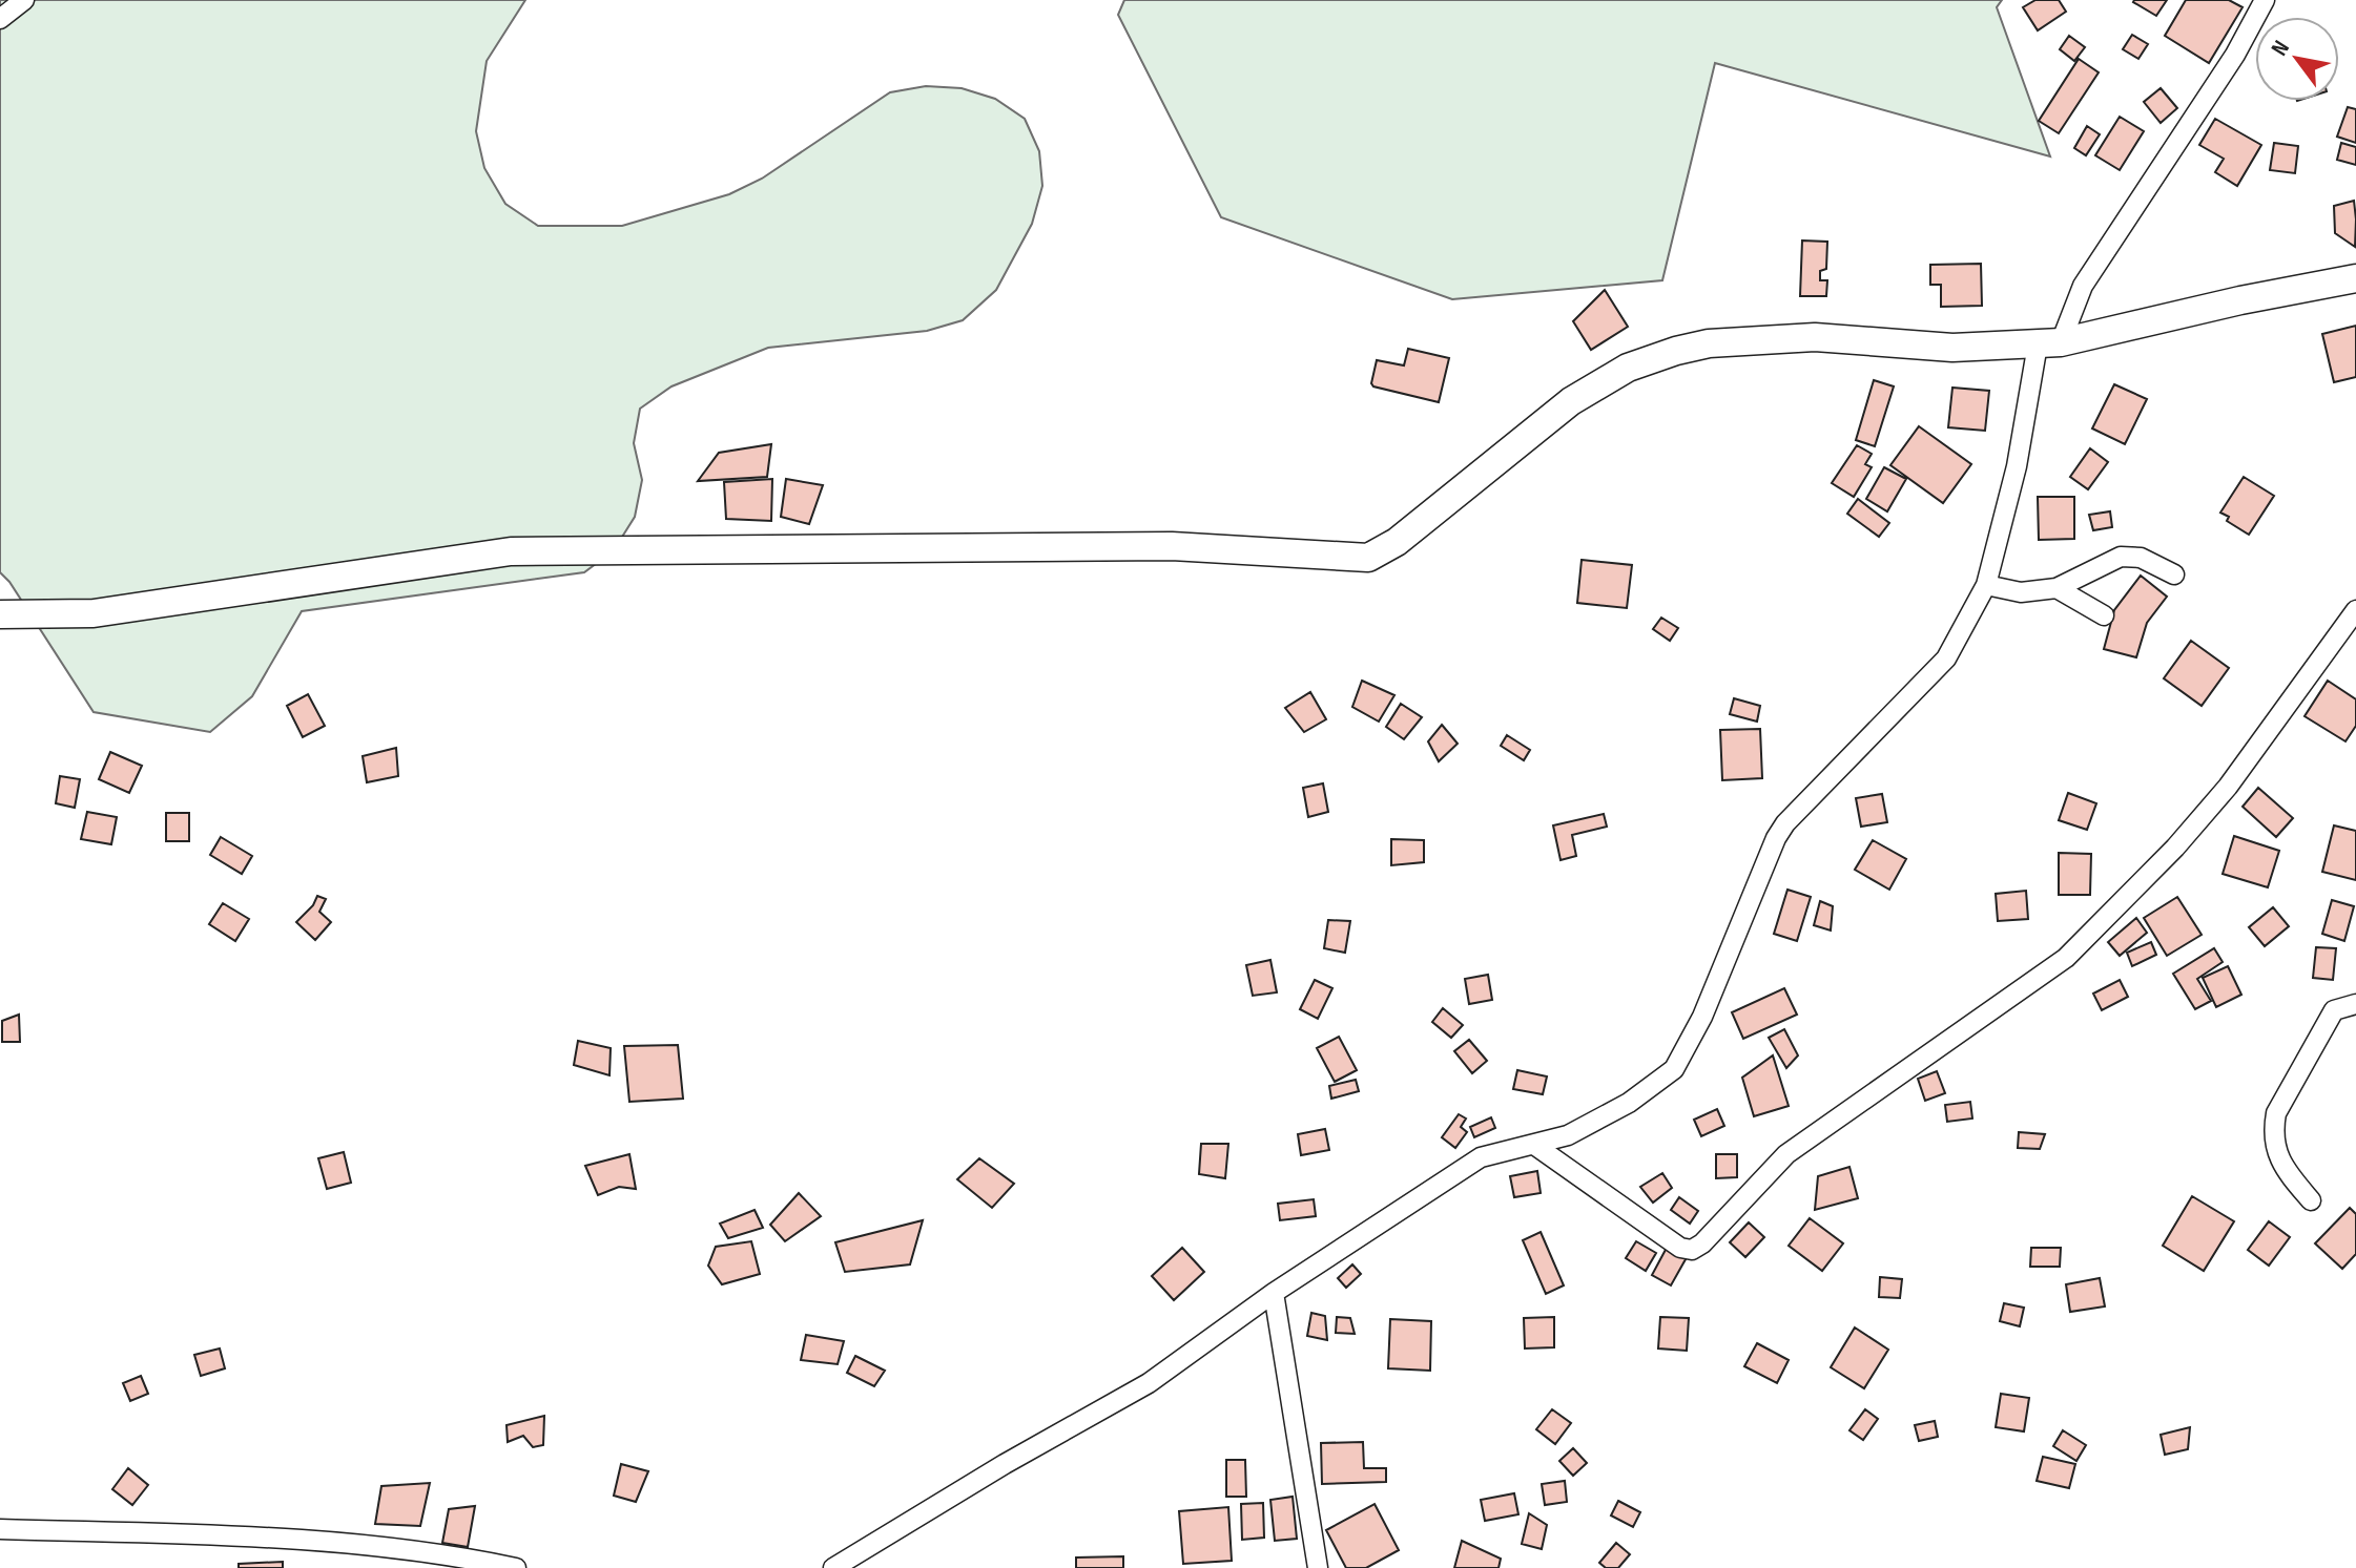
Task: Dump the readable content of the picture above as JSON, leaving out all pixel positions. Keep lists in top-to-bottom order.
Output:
{
  "north": "top left"
}
